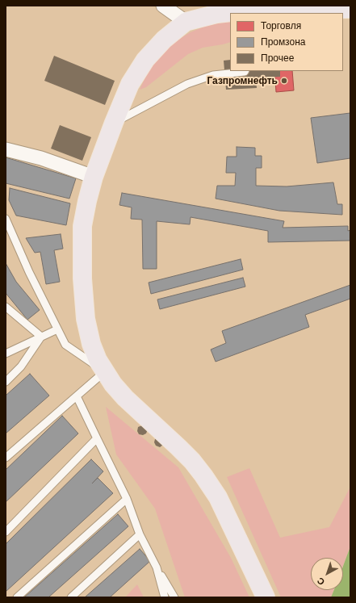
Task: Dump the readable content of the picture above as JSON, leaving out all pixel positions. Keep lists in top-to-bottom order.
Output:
{
  "places": ["Газпромнефть"],
  "legend": ["Торговля", "Промзона", "Прочее"],
  "north": "bottom left"
}
